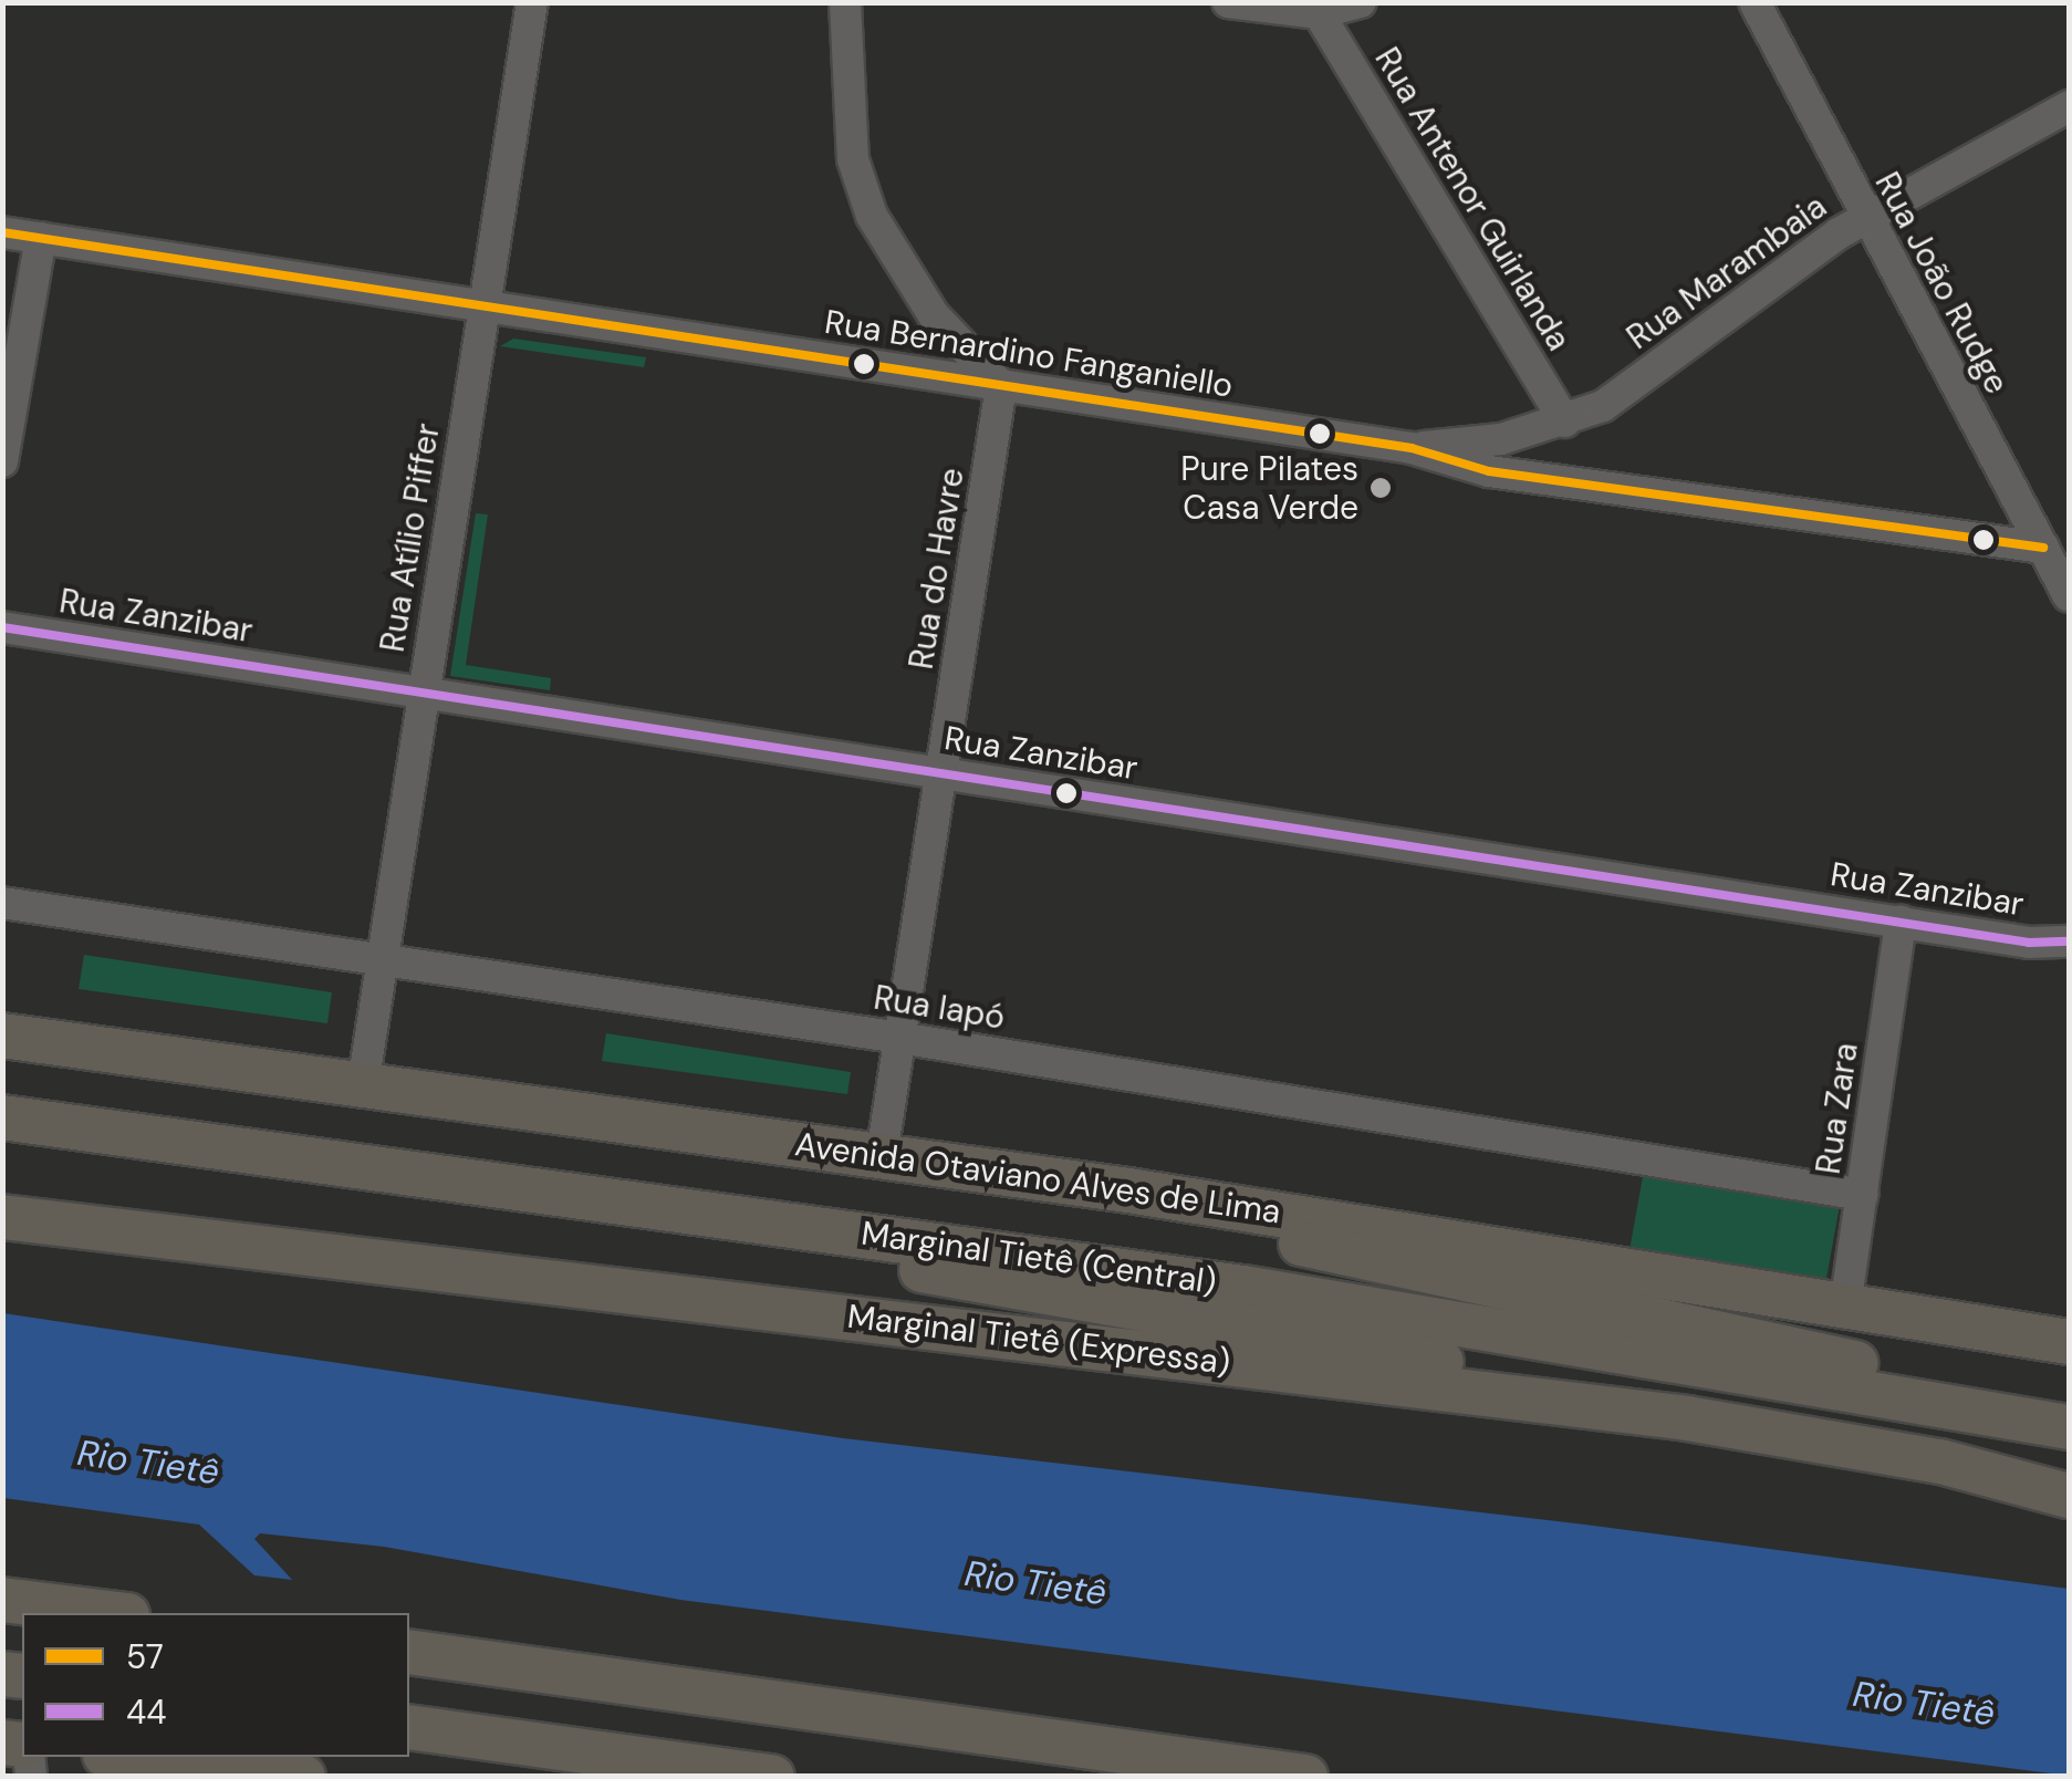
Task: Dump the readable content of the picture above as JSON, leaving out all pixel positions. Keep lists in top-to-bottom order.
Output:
{
  "streets": {
    "highway": ["Avenida Otaviano Alves de Lima", "Marginal Tietê (Central)", "Marginal Tietê (Expressa)"],
    "street": [
      "Rua Antenor Guirlanda",
      "Rua Marambaia",
      "Rua João Rudge",
      "Rua Bernardino Fanganiello",
      "Rua Atílio Piffer",
      "Rua do Havre",
      "Rua Zanzibar",
      "Rua Iapó",
      "Rua Zara"
    ]
  },
  "crossings": [
    ["Rua Antenor Guirlanda", "Rua Marambaia"],
    ["Rua Marambaia", "Rua João Rudge"],
    ["Rua Marambaia", "Rua Bernardino Fanganiello"],
    ["Rua João Rudge", "Rua Bernardino Fanganiello"],
    ["Rua Bernardino Fanganiello", "Rua Atílio Piffer"],
    ["Rua Bernardino Fanganiello", "Rua do Havre"],
    ["Rua Atílio Piffer", "Rua Zanzibar"],
    ["Rua Atílio Piffer", "Rua Iapó"],
    ["Rua Atílio Piffer", "Avenida Otaviano Alves de Lima"],
    ["Rua do Havre", "Rua Zanzibar"],
    ["Rua do Havre", "Rua Iapó"],
    ["Rua do Havre", "Avenida Otaviano Alves de Lima"],
    ["Rua Zanzibar", "Rua Zara"],
    ["Rua Iapó", "Rua Zara"],
    ["Rua Zara", "Avenida Otaviano Alves de Lima"]
  ],
  "water": ["Rio Tietê"],
  "places": ["Pure Pilates Casa Verde"],
  "lines": ["transit line 57", "transit line 44"],
  "legend": ["57", "44"]
}
